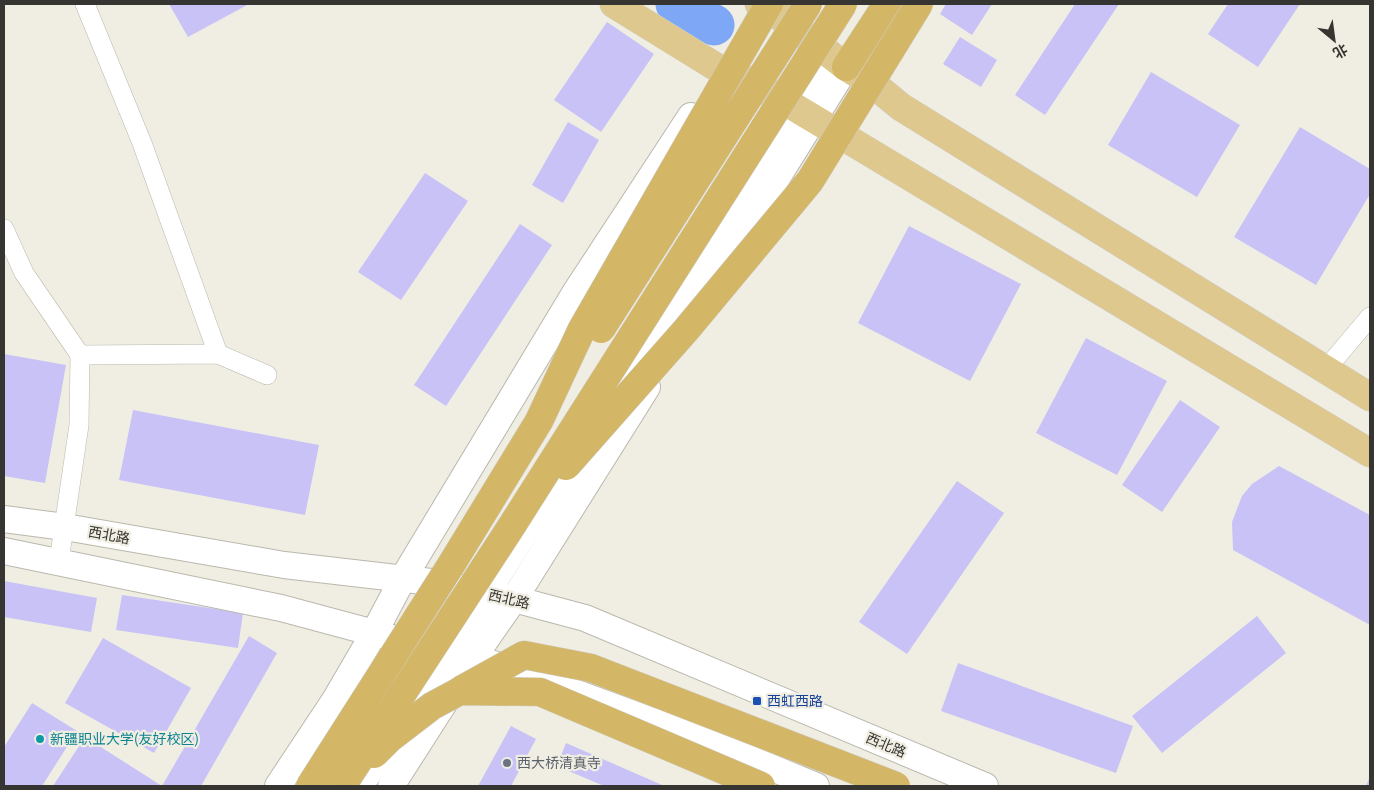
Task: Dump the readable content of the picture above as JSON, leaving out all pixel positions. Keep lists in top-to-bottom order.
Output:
{
  "streets": {
    "main road": ["西北路"]
  },
  "places": {
    "transit": ["西虹西路"],
    "other": ["新疆职业大学(友好校区)", "西大桥清真寺"]
  },
  "north": "bottom right"
}
